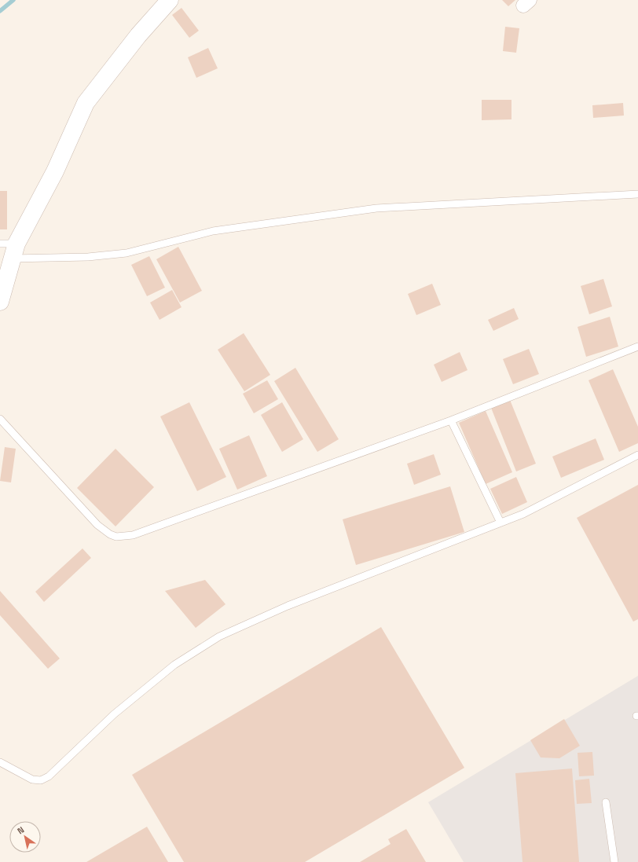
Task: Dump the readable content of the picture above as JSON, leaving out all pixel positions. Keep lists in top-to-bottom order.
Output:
{
  "north": "top left"
}
